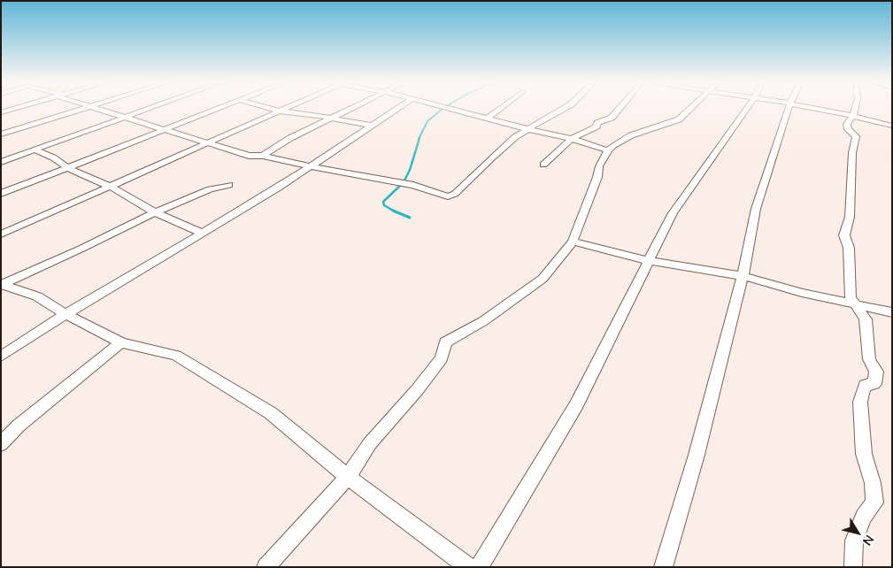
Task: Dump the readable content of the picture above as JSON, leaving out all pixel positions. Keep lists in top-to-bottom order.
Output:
{
  "north": "bottom right"
}
